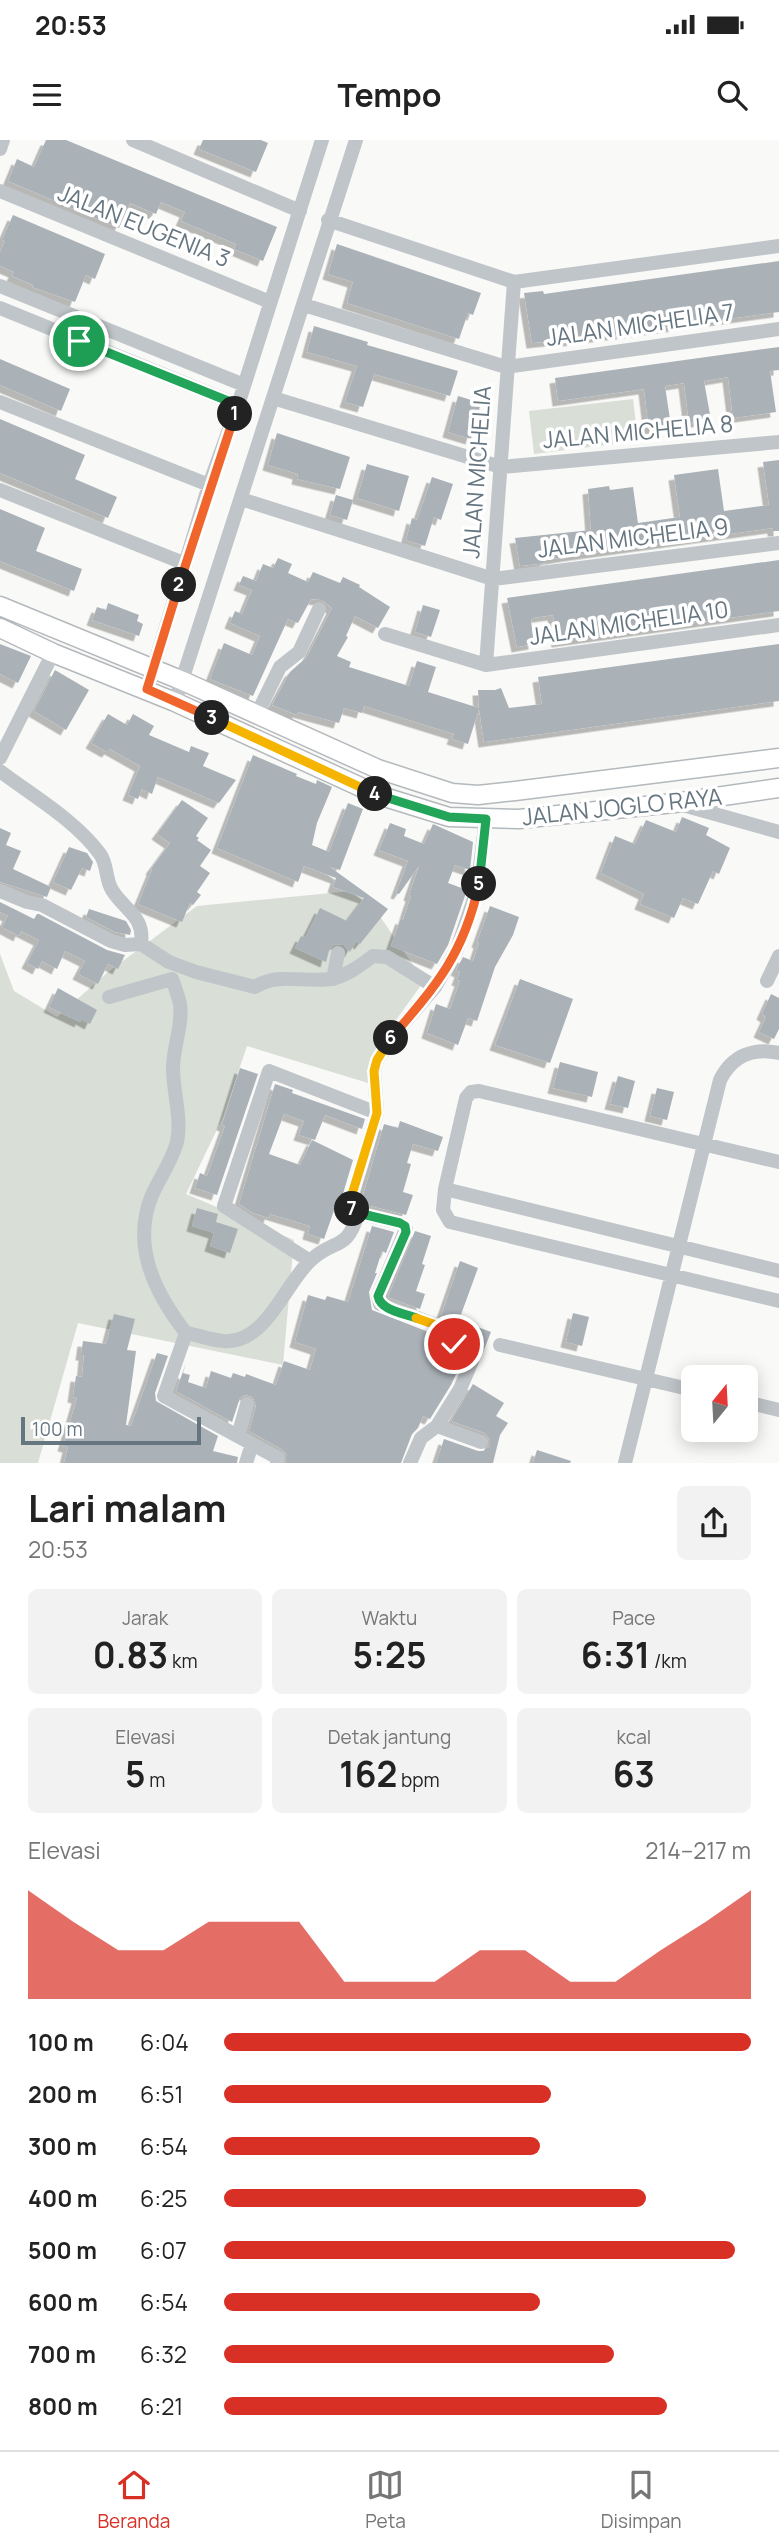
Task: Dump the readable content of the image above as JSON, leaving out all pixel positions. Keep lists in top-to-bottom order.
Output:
{
  "streets": {
    "main road": ["JALAN JOGLO RAYA"],
    "street": [
      "JALAN EUGENIA 3",
      "JALAN MICHELIA 7",
      "JALAN MICHELIA 8",
      "JALAN MICHELIA",
      "JALAN MICHELIA 9",
      "JALAN MICHELIA 10"
    ]
  },
  "crossings": [
    ["JALAN MICHELIA 7", "JALAN MICHELIA"],
    ["JALAN MICHELIA 8", "JALAN MICHELIA"],
    ["JALAN MICHELIA", "JALAN MICHELIA 9"],
    ["JALAN MICHELIA", "JALAN MICHELIA 10"]
  ],
  "scale_bar": "100 m",
  "north": "top",
  "page": {
    "status": "20:53",
    "header": "Tempo",
    "pins": [
      "1",
      "2",
      "3",
      "4",
      "5",
      "6",
      "7"
    ],
    "scale": "100 m",
    "heading": ["Lari malam", "20:53"],
    "stats": [
      ["Jarak", "0.83 km"],
      ["Waktu", "5:25"],
      ["Pace", "6:31 /km"],
      ["Elevasi", "5 m"],
      ["Detak jantung", "162 bpm"],
      ["kcal", "63"]
    ],
    "chart": ["Elevasi", "214–217 m"],
    "list": [
      {
        "name": "100 m",
        "note": "6:04"
      },
      {
        "name": "200 m",
        "note": "6:51"
      },
      {
        "name": "300 m",
        "note": "6:54"
      },
      {
        "name": "400 m",
        "note": "6:25"
      },
      {
        "name": "500 m",
        "note": "6:07"
      },
      {
        "name": "600 m",
        "note": "6:54"
      },
      {
        "name": "700 m",
        "note": "6:32"
      },
      {
        "name": "800 m",
        "note": "6:21"
      }
    ],
    "tabs": ["Beranda", "Peta", "Disimpan"]
  }
}
